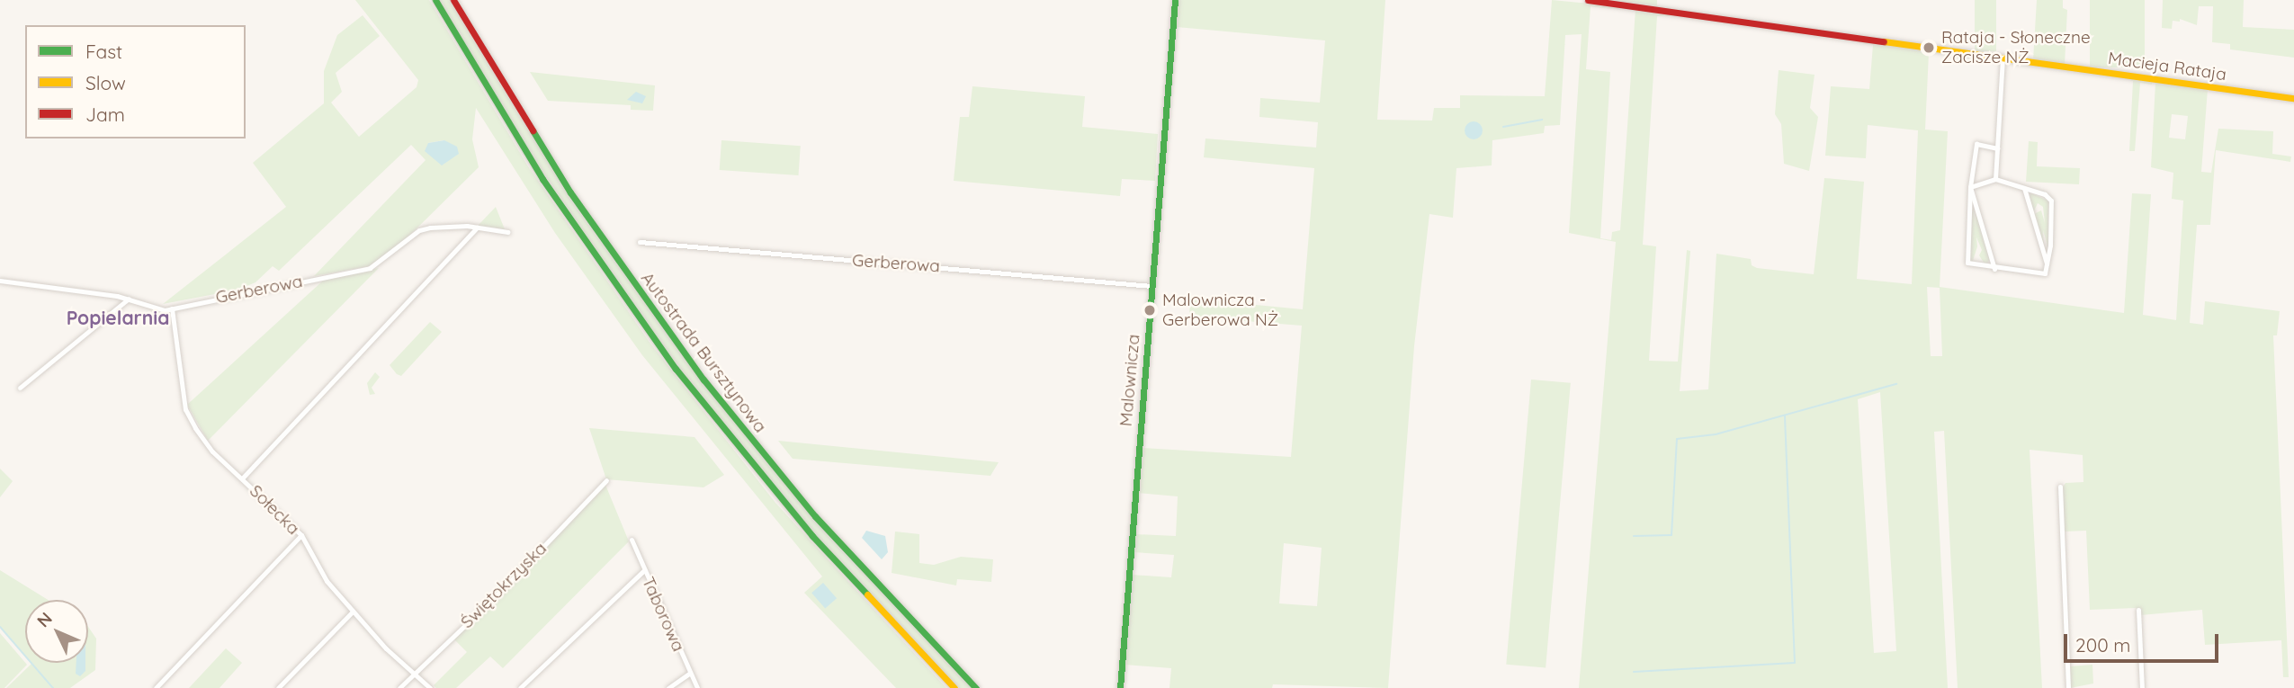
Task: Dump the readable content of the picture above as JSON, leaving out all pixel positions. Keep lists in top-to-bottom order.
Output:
{
  "streets": {
    "main road": ["Macieja Rataja", "Autostrada Bursztynowa", "Malownicza"],
    "street": [
      "Gerberowa",
      "Sołecka",
      "Świętokrzyska",
      "Taborowa"
    ]
  },
  "crossings": [
    ["Gerberowa", "Malownicza"],
    ["Gerberowa", "Sołecka"],
    ["Sołecka", "Świętokrzyska"]
  ],
  "districts": ["Popielarnia"],
  "places": ["Rataja - Słoneczne Zacisze NŻ", "Malownicza - Gerberowa NŻ"],
  "legend": ["Fast", "Slow", "Jam"],
  "scale_bar": "200 m",
  "north": "top left"
}
